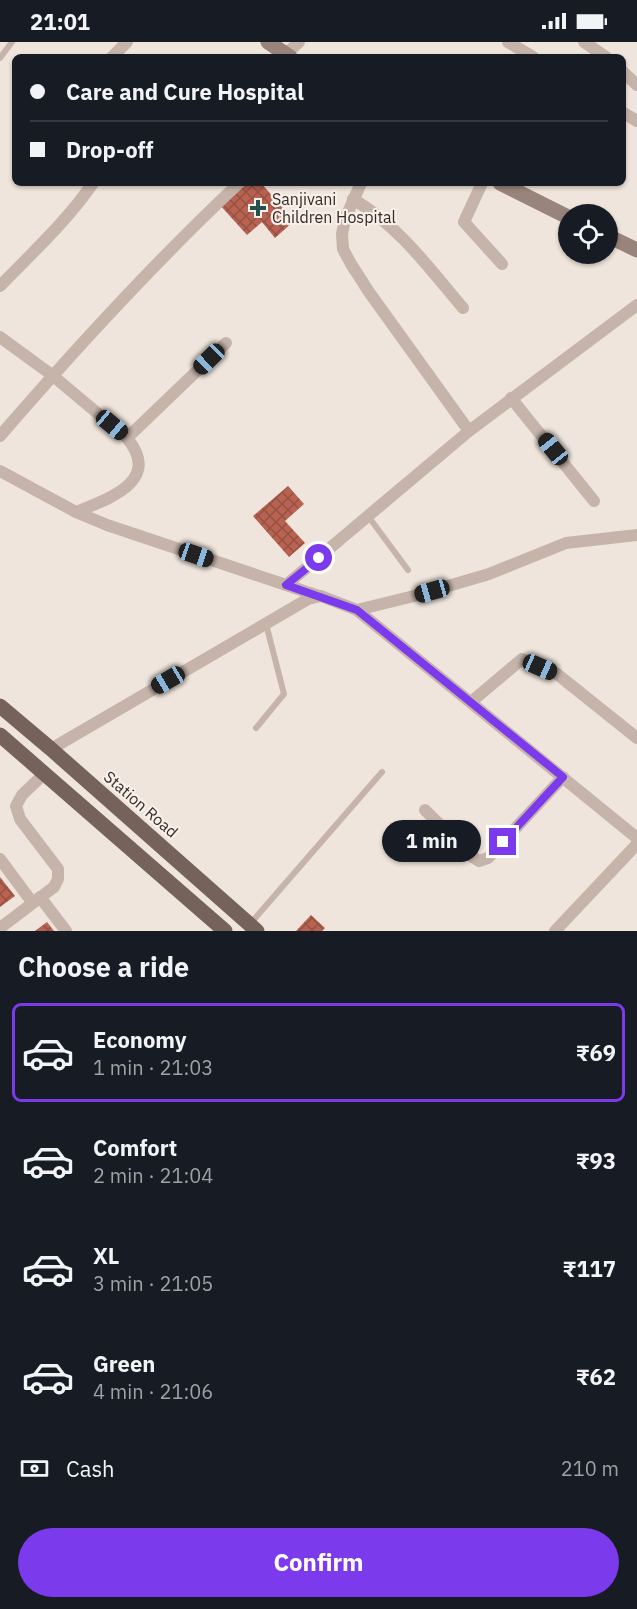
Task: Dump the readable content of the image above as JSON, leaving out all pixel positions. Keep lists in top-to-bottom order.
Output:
{
  "streets": {
    "main road": ["Station Road"]
  },
  "places": {
    "health": ["Sanjivani Children Hospital"]
  },
  "page": {
    "status": "21:01",
    "banner": ["Care and Cure Hospital", "Drop-off"],
    "bubble": "1 min",
    "heading": "Choose a ride",
    "list": [
      {
        "name": "Economy",
        "note": "1 min · 21:03",
        "value": "₹69"
      },
      {
        "name": "Comfort",
        "note": "2 min · 21:04",
        "value": "₹93"
      },
      {
        "name": "XL",
        "note": "3 min · 21:05",
        "value": "₹117"
      },
      {
        "name": "Green",
        "note": "4 min · 21:06",
        "value": "₹62"
      }
    ],
    "pay": ["Cash", "210 m"],
    "buttons": "Confirm"
  }
}
